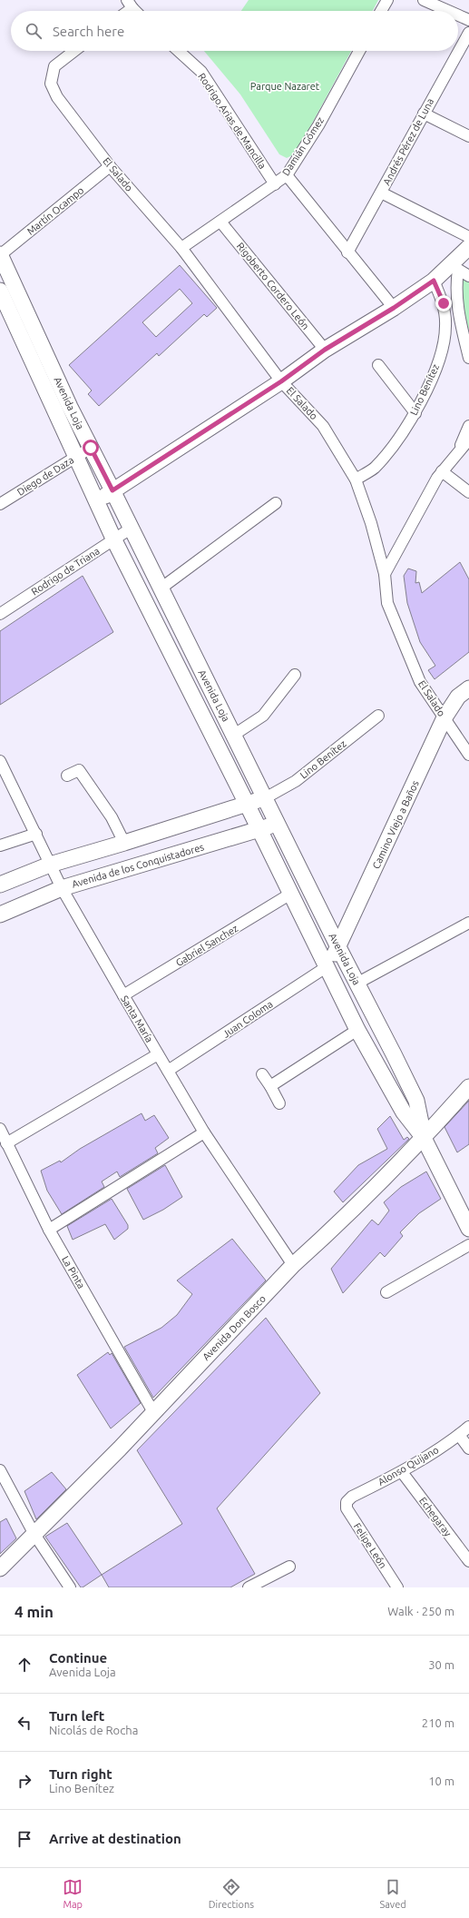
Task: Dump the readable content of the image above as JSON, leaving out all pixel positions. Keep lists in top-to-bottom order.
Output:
{
  "streets": {
    "main road": [
      "Avenida Loja",
      "Camino Viejo a Baños",
      "Avenida de los Conquistadores",
      "Avenida Don Bosco"
    ],
    "street": [
      "Rodrigo Arias de Mancilla",
      "Andrés Pérez de Luna",
      "Damián Gómez",
      "El Salado",
      "Martín Ocampo",
      "Rigoberto Cordero León",
      "Lino Benítez",
      "Diego de Daza",
      "Rodrigo de Triana",
      "Gabriel Sanchez",
      "Santa María",
      "Juan Coloma",
      "La Pinta",
      "Alonso Quijano",
      "Echegaray",
      "Felipe León"
    ]
  },
  "crossings": [
    ["Rodrigo Arias de Mancilla", "Damián Gómez"],
    ["Damián Gómez", "El Salado"],
    ["Damián Gómez", "Rigoberto Cordero León"],
    ["El Salado", "Martín Ocampo"],
    ["El Salado", "Lino Benítez"],
    ["El Salado", "Camino Viejo a Baños"],
    ["Martín Ocampo", "Avenida Loja"],
    ["Lino Benítez", "Avenida Loja"],
    ["Avenida Loja", "Diego de Daza"],
    ["Avenida Loja", "Rodrigo de Triana"],
    ["Avenida Loja", "Camino Viejo a Baños"],
    ["Avenida Loja", "Avenida de los Conquistadores"],
    ["Avenida Loja", "Gabriel Sanchez"],
    ["Avenida Loja", "Juan Coloma"],
    ["Avenida Loja", "Avenida Don Bosco"],
    ["Camino Viejo a Baños", "Juan Coloma"],
    ["Avenida de los Conquistadores", "Santa María"],
    ["Gabriel Sanchez", "Santa María"],
    ["Santa María", "Juan Coloma"],
    ["Santa María", "Avenida Don Bosco"],
    ["La Pinta", "Avenida Don Bosco"],
    ["Alonso Quijano", "Echegaray"],
    ["Alonso Quijano", "Felipe León"]
  ],
  "parks": ["Parque Nazaret"],
  "page": {
    "search": "Search here",
    "heading": ["4 min", "Walk · 250 m"],
    "list": [
      ["Continue", "Avenida Loja", "30 m"],
      ["Turn left", "Nicolás de Rocha", "210 m"],
      ["Turn right", "Lino Benítez", "10 m"],
      "Arrive at destination"
    ],
    "nav": ["Map", "Directions", "Saved"]
  }
}
